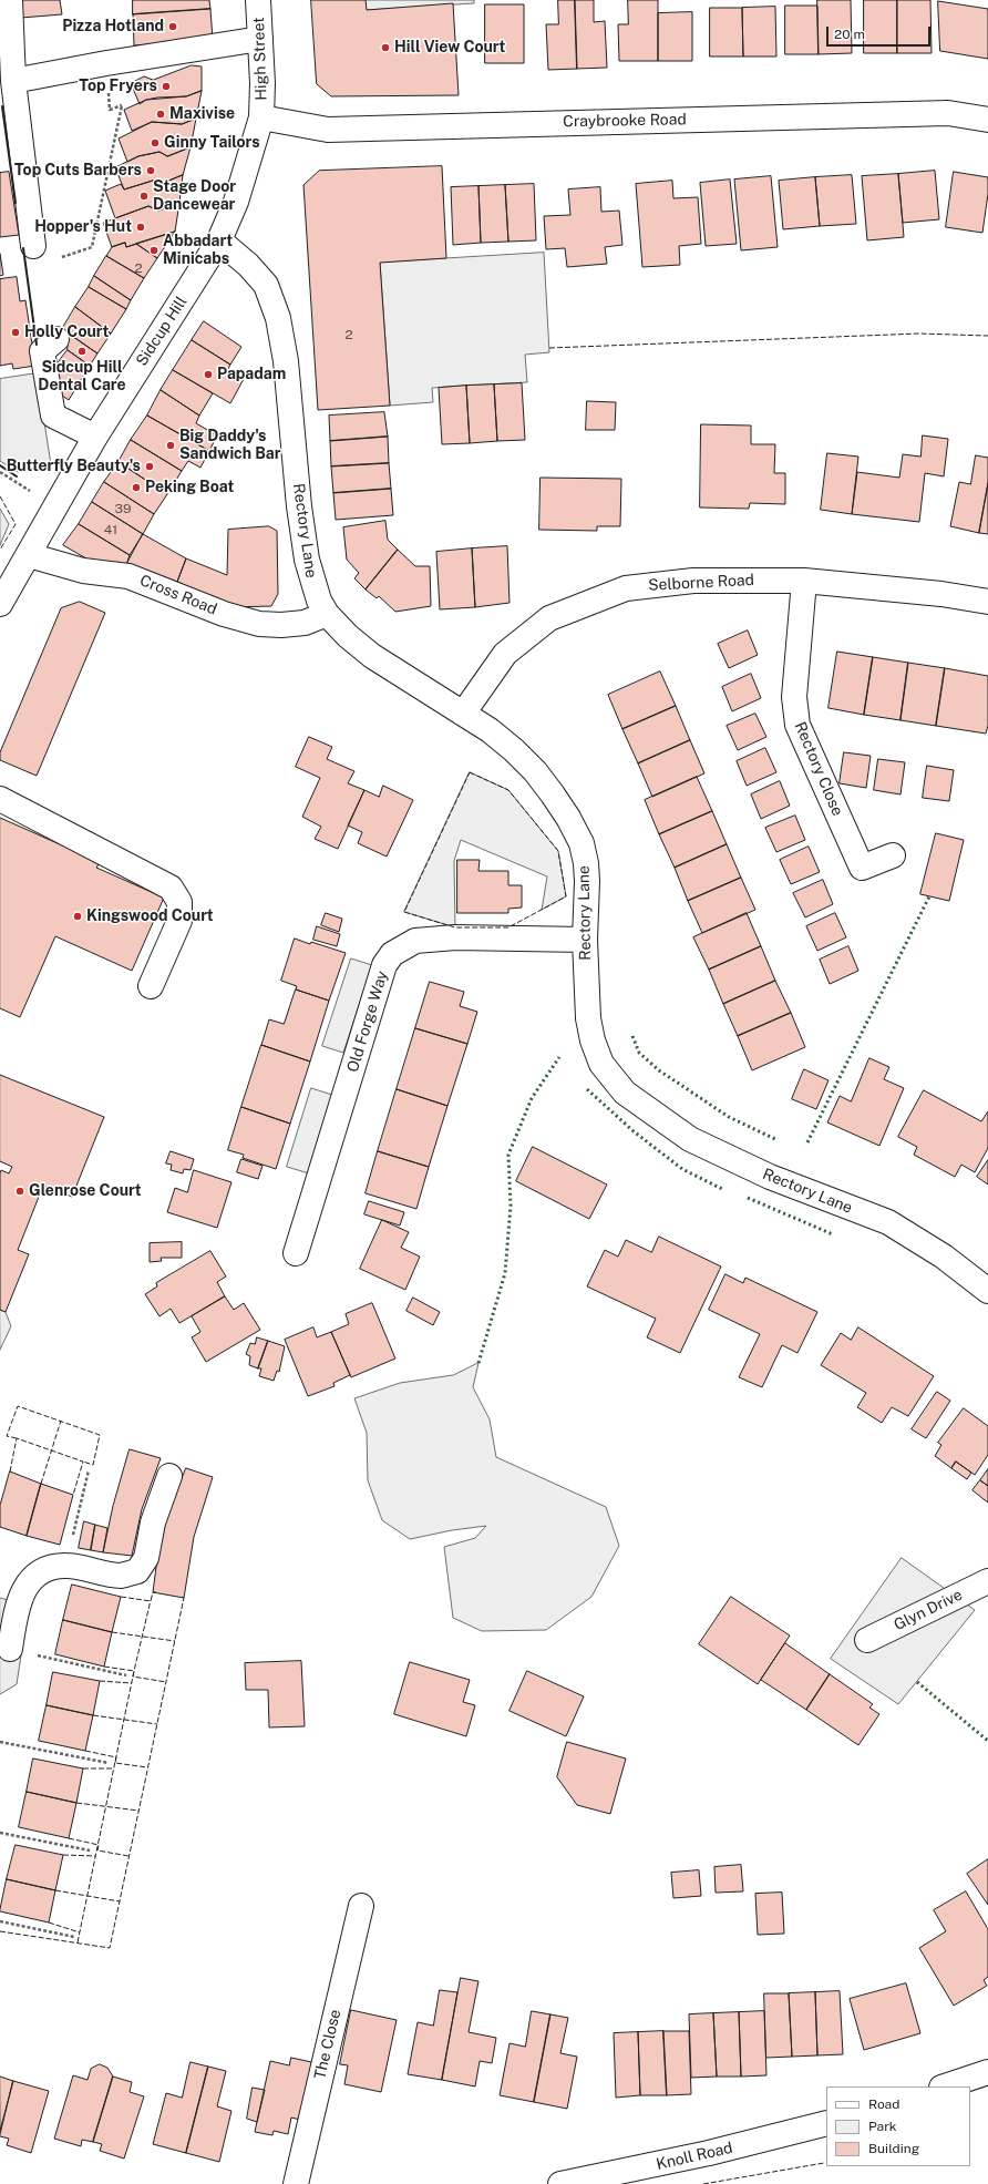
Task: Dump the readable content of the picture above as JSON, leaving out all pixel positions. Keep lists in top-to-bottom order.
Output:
{
  "streets": {
    "street": [
      "High Street",
      "Craybrooke Road",
      "Sidcup Hill",
      "Rectory Lane",
      "Selborne Road",
      "Cross Road",
      "Rectory Close",
      "Old Forge Way",
      "Glyn Drive",
      "The Close",
      "Knoll Road"
    ]
  },
  "crossings": [
    ["High Street", "Craybrooke Road"],
    ["High Street", "Sidcup Hill"],
    ["Craybrooke Road", "Sidcup Hill"],
    ["Sidcup Hill", "Rectory Lane"],
    ["Sidcup Hill", "Cross Road"],
    ["Rectory Lane", "Selborne Road"],
    ["Rectory Lane", "Cross Road"],
    ["Rectory Lane", "Old Forge Way"],
    ["Selborne Road", "Rectory Close"]
  ],
  "places": [
    "Pizza Hotland",
    "Hill View Court",
    "Top Fryers",
    "Maxivise",
    "Ginny Tailors",
    "Top Cuts Barbers",
    "Stage Door Dancewear",
    "Hopper's Hut",
    "Abbadart Minicabs",
    "Holly Court",
    "Sidcup Hill Dental Care",
    "Papadam",
    "Big Daddy's Sandwich Bar",
    "Butterfly Beauty's",
    "Peking Boat",
    "Kingswood Court",
    "Glenrose Court"
  ],
  "house_numbers": [
    "2",
    "2",
    "39",
    "41"
  ],
  "legend": ["Road", "Park", "Building"],
  "scale_bar": "20 m"
}
